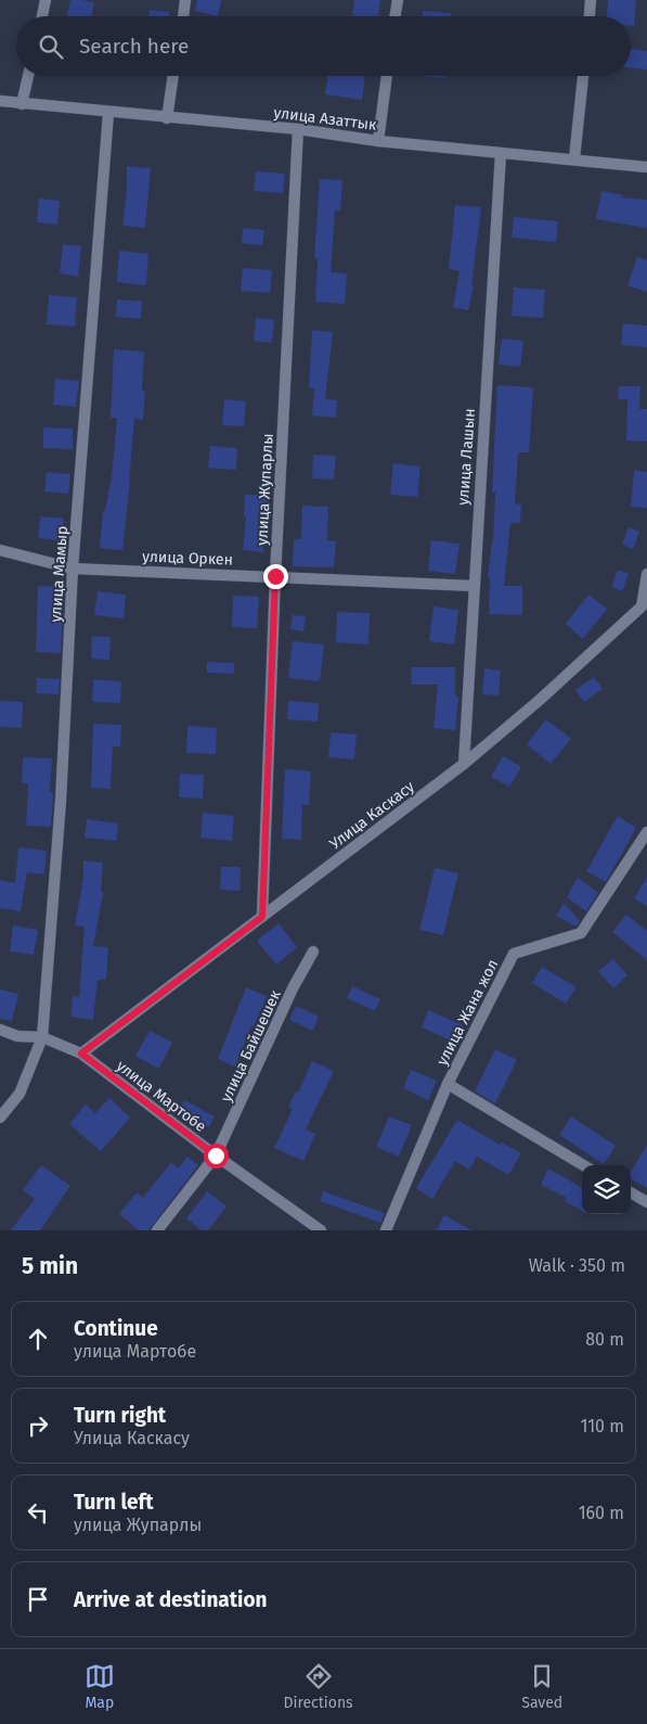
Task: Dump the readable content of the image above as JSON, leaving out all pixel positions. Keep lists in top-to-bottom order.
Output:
{
  "streets": {
    "street": [
      "улица Азаттык",
      "улица Лашын",
      "улица Жупарлы",
      "улица Оркен",
      "улица Мамыр",
      "Улица Каскасу",
      "улица Жана жол",
      "улица Байшешек",
      "улица Мартобе"
    ]
  },
  "crossings": [
    ["улица Азаттык", "улица Лашын"],
    ["улица Азаттык", "улица Жупарлы"],
    ["улица Азаттык", "улица Мамыр"],
    ["улица Лашын", "улица Оркен"],
    ["улица Лашын", "Улица Каскасу"],
    ["улица Жупарлы", "улица Оркен"],
    ["улица Жупарлы", "Улица Каскасу"],
    ["улица Оркен", "улица Мамыр"],
    ["улица Мамыр", "улица Мартобе"],
    ["Улица Каскасу", "улица Мартобе"],
    ["улица Байшешек", "улица Мартобе"]
  ],
  "page": {
    "search": "Search here",
    "heading": ["5 min", "Walk · 350 m"],
    "list": [
      ["Continue", "улица Мартобе", "80 m"],
      ["Turn right", "Улица Каскасу", "110 m"],
      ["Turn left", "улица Жупарлы", "160 m"],
      "Arrive at destination"
    ],
    "nav": ["Map", "Directions", "Saved"]
  }
}
